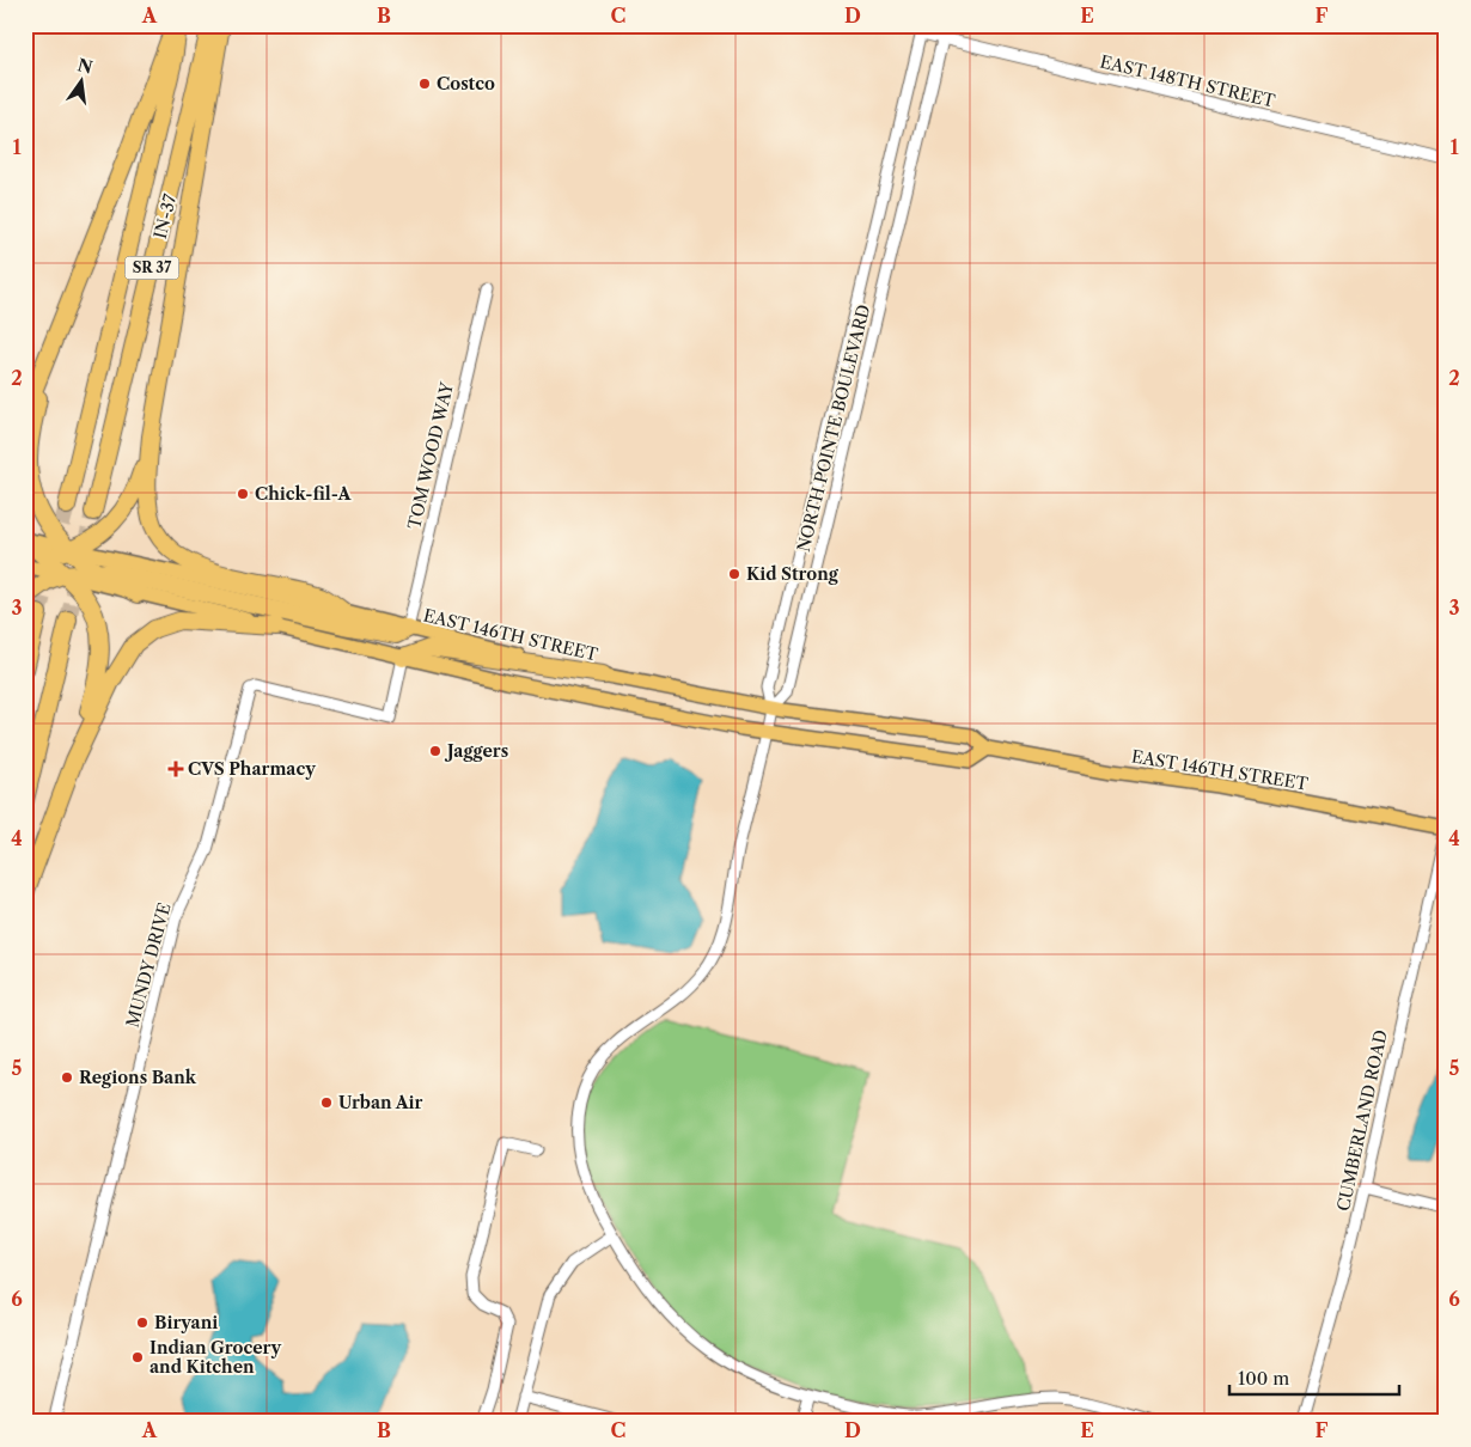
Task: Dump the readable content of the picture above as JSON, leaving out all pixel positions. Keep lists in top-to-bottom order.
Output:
{
  "streets": {
    "highway": ["IN-37", "SR 37"],
    "main road": ["EAST 146TH STREET"],
    "street": [
      "EAST 148TH STREET",
      "NORTH POINTE BOULEVARD",
      "TOM WOOD WAY",
      "MUNDY DRIVE",
      "CUMBERLAND ROAD"
    ]
  },
  "crossings": [
    ["EAST 148TH STREET", "NORTH POINTE BOULEVARD"],
    ["NORTH POINTE BOULEVARD", "EAST 146TH STREET"],
    ["TOM WOOD WAY", "EAST 146TH STREET"],
    ["EAST 146TH STREET", "CUMBERLAND ROAD"]
  ],
  "places": {
    "other": [
      "Costco",
      "Chick-fil-A",
      "Kid Strong",
      "Jaggers",
      "Regions Bank",
      "Urban Air",
      "Biryani",
      "Indian Grocery and Kitchen"
    ],
    "health": ["CVS Pharmacy"]
  },
  "scale_bar": "100 m",
  "north": "top",
  "grid": {
    "columns": [
      "A",
      "B",
      "C",
      "D",
      "E",
      "F"
    ],
    "rows": [
      "1",
      "2",
      "3",
      "4",
      "5",
      "6"
    ]
  }
}
